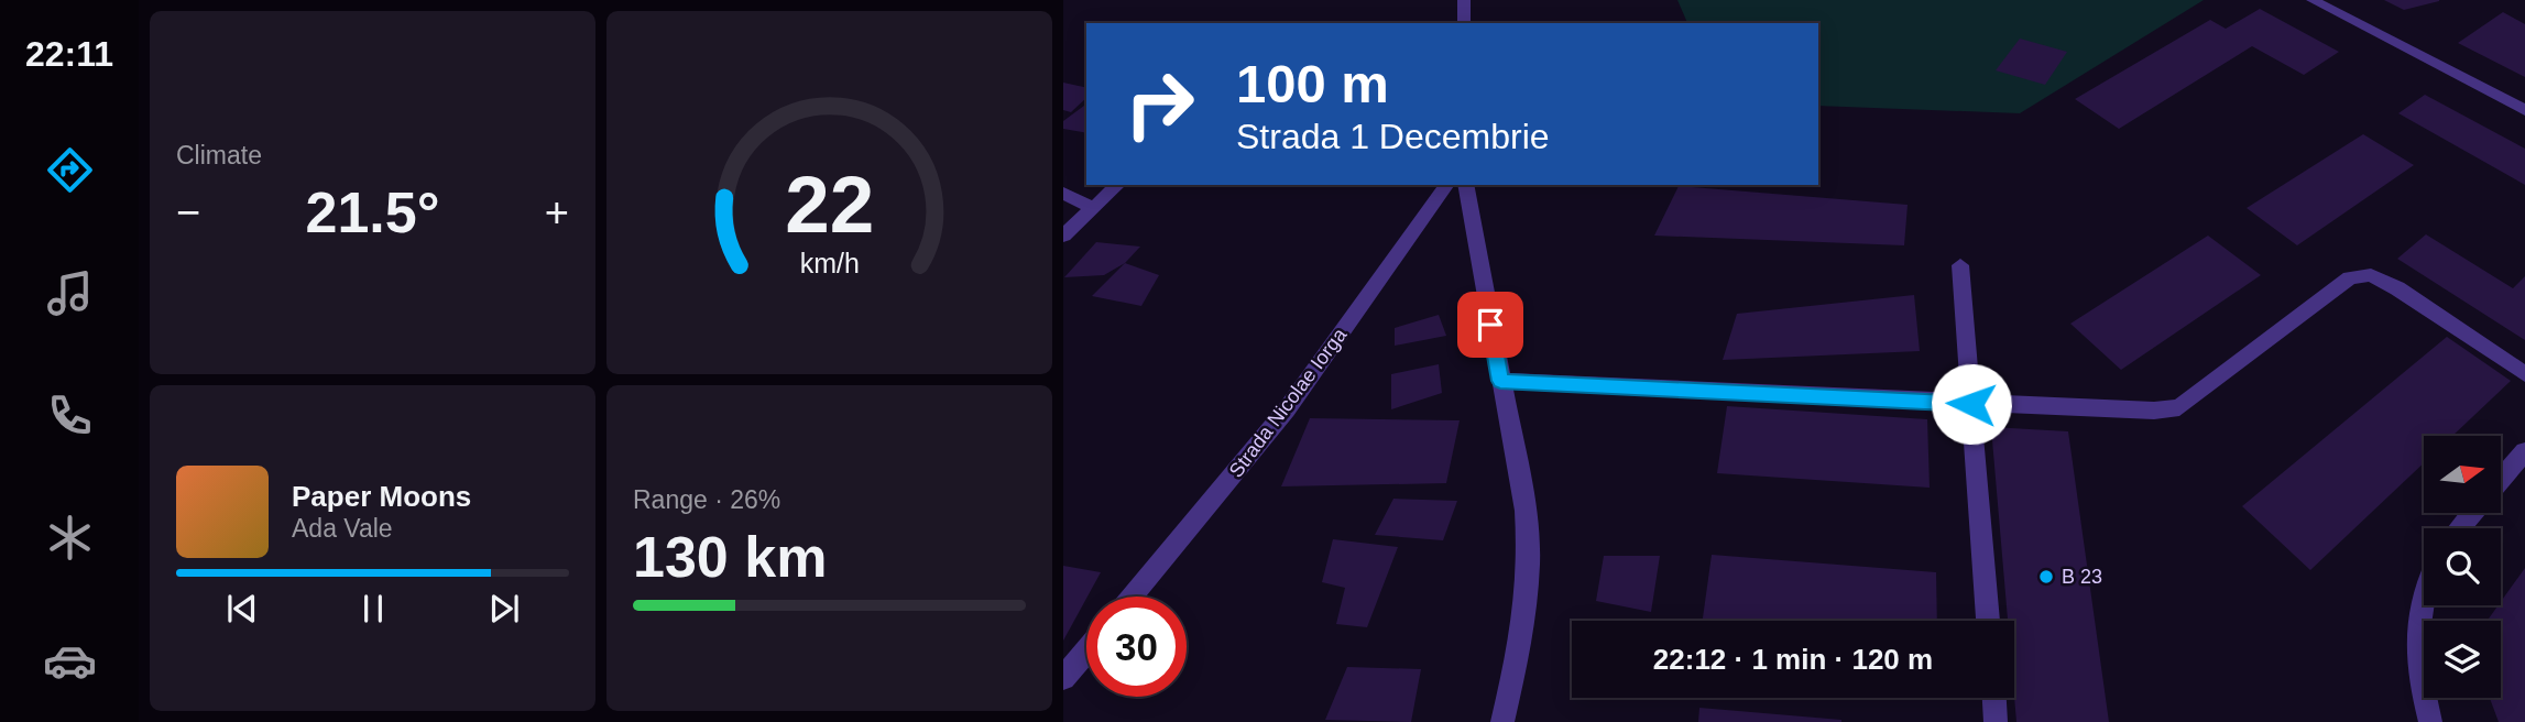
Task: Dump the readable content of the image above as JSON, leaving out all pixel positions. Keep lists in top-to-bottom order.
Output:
{
  "streets": {
    "street": ["Strada Nicolae Iorga"]
  },
  "places": ["B 23"],
  "north": "right",
  "page": {
    "tabs": "22:11",
    "tile": [
      "Climate",
      ["Range · 26%", "130 km"]
    ],
    "turn": ["100 m", "Strada 1 Decembrie"],
    "heat": ["−", "21.5°", "+"],
    "song": ["Paper Moons", "Ada Vale"],
    "limit": "30",
    "trip": "22:12 · 1 min · 120 m",
    "gauge": ["22", "km/h"]
  }
}
